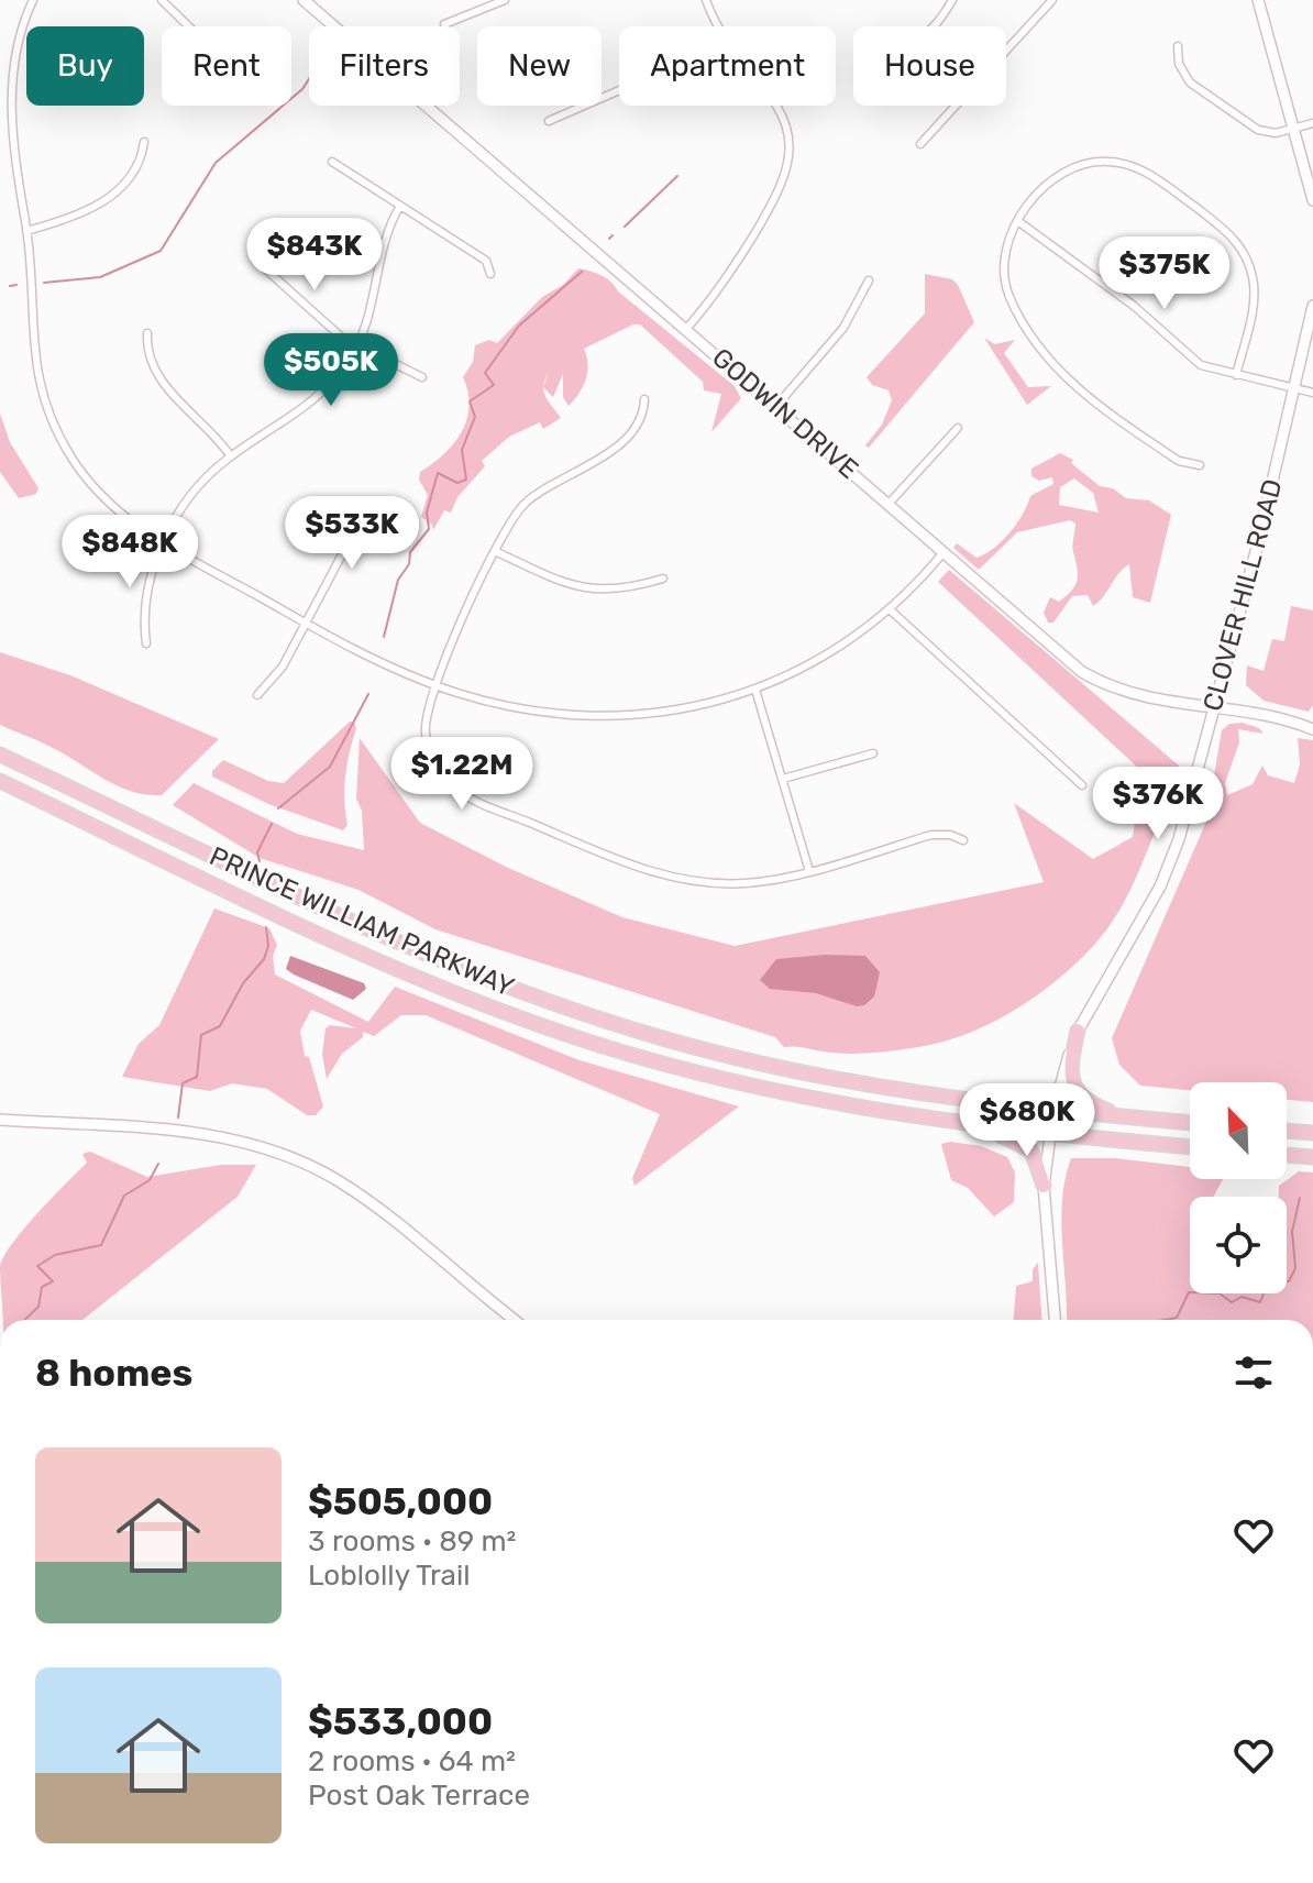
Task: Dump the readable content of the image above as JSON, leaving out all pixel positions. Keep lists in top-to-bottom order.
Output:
{
  "streets": {
    "highway": ["PRINCE WILLIAM PARKWAY"],
    "street": ["GODWIN DRIVE", "CLOVER HILL ROAD"]
  },
  "crossings": [
    ["GODWIN DRIVE", "CLOVER HILL ROAD"],
    ["CLOVER HILL ROAD", "PRINCE WILLIAM PARKWAY"]
  ],
  "north": "top left",
  "page": {
    "chip": [
      "Buy",
      "Rent",
      "Filters",
      "New",
      "Apartment",
      "House"
    ],
    "price": [
      "$843K",
      "$375K",
      "$505K",
      "$533K",
      "$848K",
      "$1.22M",
      "$376K",
      "$680K"
    ],
    "heading": "8 homes",
    "list": [
      {
        "name": "$505,000",
        "note": "3 rooms · 89 m² · Loblolly Trail"
      },
      {
        "name": "$533,000",
        "note": "2 rooms · 64 m² · Post Oak Terrace"
      }
    ]
  }
}
